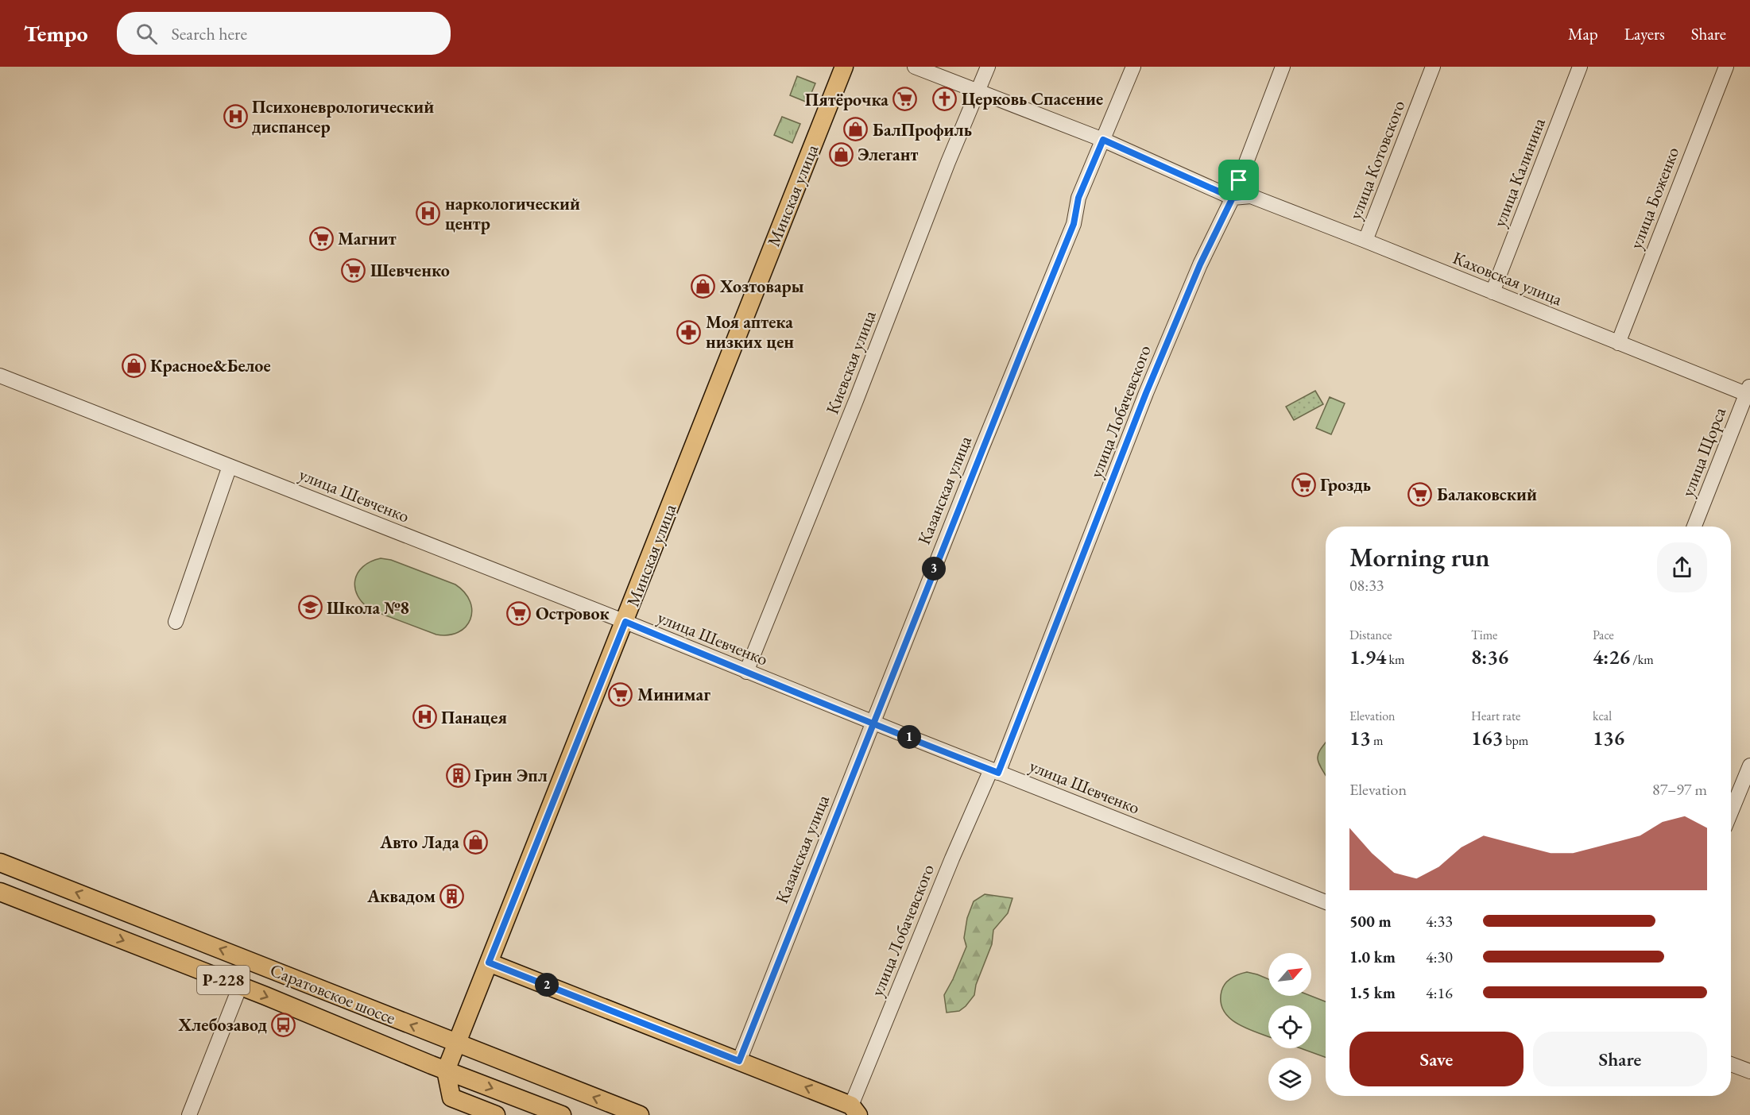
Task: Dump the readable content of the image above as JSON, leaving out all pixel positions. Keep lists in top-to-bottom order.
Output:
{
  "streets": {
    "main road": ["Минская улица", "Р-228", "Саратовское шоссе"],
    "street": [
      "улица Котовского",
      "улица Калинина",
      "улица Боженко",
      "Каховская улица",
      "Киевская улица",
      "улица Лобачевского",
      "улица Щорса",
      "Казанская улица",
      "улица Шевченко"
    ]
  },
  "crossings": [
    ["улица Котовского", "Каховская улица"],
    ["улица Калинина", "Каховская улица"],
    ["Минская улица", "улица Шевченко"],
    ["Минская улица", "Саратовское шоссе"],
    ["улица Боженко", "Каховская улица"],
    ["Каховская улица", "Киевская улица"],
    ["Каховская улица", "улица Лобачевского"],
    ["Каховская улица", "улица Щорса"],
    ["Каховская улица", "Казанская улица"],
    ["Киевская улица", "улица Шевченко"],
    ["улица Лобачевского", "улица Шевченко"],
    ["Казанская улица", "улица Шевченко"]
  ],
  "places": {
    "church": ["Церковь Спасение"],
    "supermarket": [
      "Пятёрочка",
      "Магнит",
      "Шевченко",
      "Гроздь",
      "Балаковский",
      "Островок",
      "Минимаг"
    ],
    "hospital": ["Психоневрологический диспансер", "наркологический центр", "Панацея"],
    "shop": [
      "БалПрофиль",
      "Элегант",
      "Хозтовары",
      "Красное&Белое",
      "Авто Лада"
    ],
    "pharmacy": ["Моя аптека низких цен"],
    "school or university": ["Школа №8"],
    "building": ["Грин Эпл", "Аквадом"],
    "bus stop": ["Хлебозавод"]
  },
  "north": "top right",
  "page": {
    "header": "Tempo",
    "search": "Search here",
    "nav": ["Map", "Layers", "Share"],
    "heading": ["Morning run", "08:33"],
    "pins": ["3", "1", "2"],
    "stats": [
      ["Distance", "1.94 km"],
      ["Time", "8:36"],
      ["Pace", "4:26 /km"],
      ["Elevation", "13 m"],
      ["Heart rate", "163 bpm"],
      ["kcal", "136"]
    ],
    "chart": ["Elevation", "87–97 m"],
    "list": [
      {
        "name": "500 m",
        "note": "4:33"
      },
      {
        "name": "1.0 km",
        "note": "4:30"
      },
      {
        "name": "1.5 km",
        "note": "4:16"
      }
    ],
    "buttons": ["Save", "Share"]
  }
}
